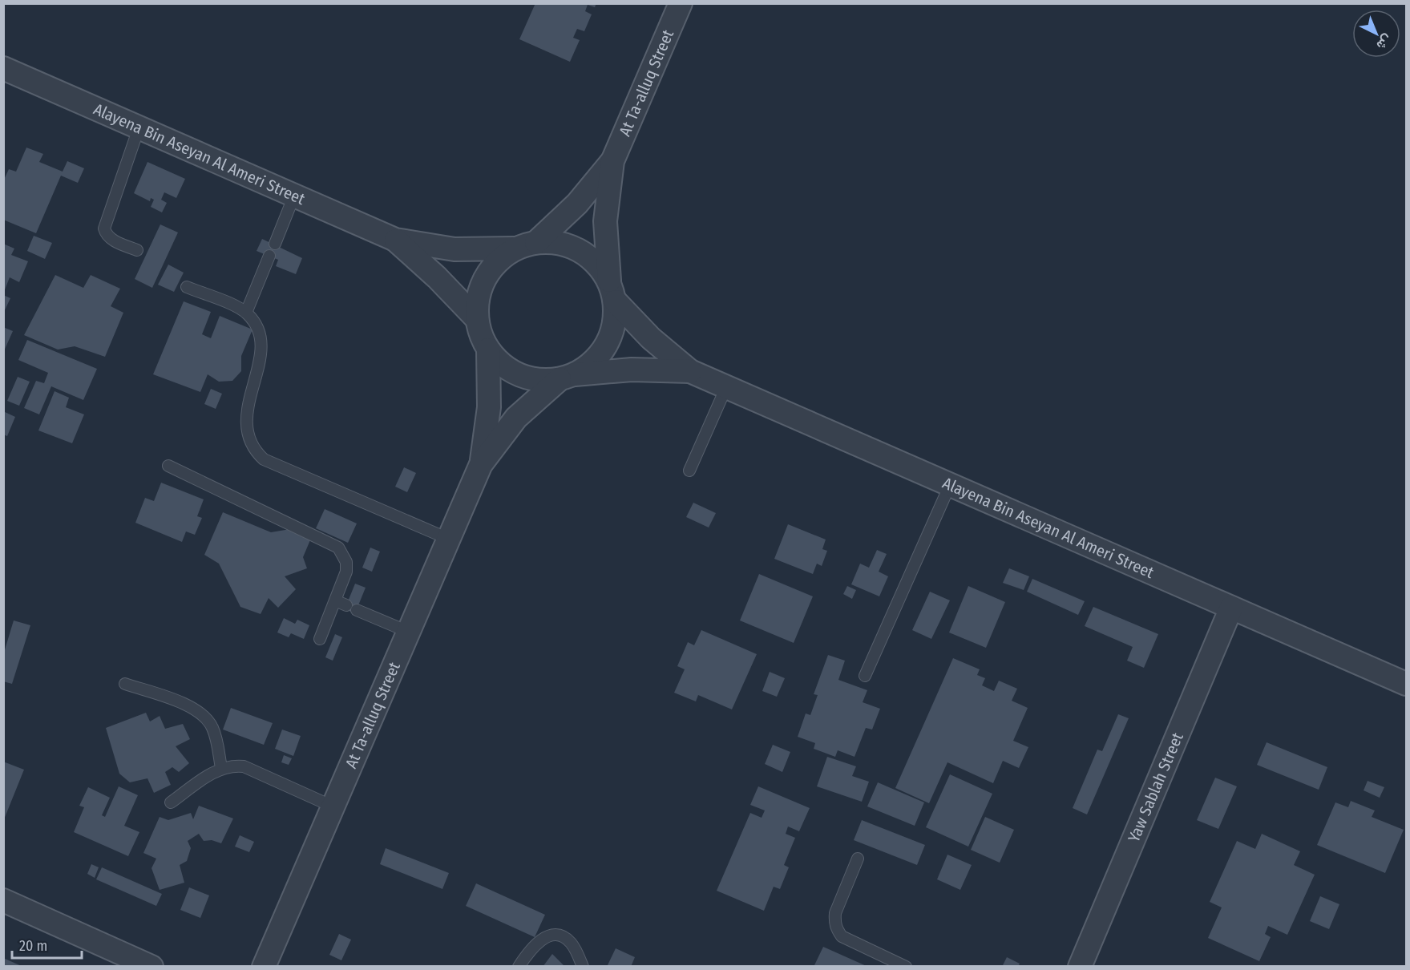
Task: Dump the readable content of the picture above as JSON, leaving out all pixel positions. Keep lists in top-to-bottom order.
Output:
{
  "streets": {
    "street": ["At Ta-alluq Street", "Alayena Bin Aseyan Al Ameri Street", "Yaw Sablah Street"]
  },
  "crossings": [
    ["At Ta-alluq Street", "Alayena Bin Aseyan Al Ameri Street"],
    ["Alayena Bin Aseyan Al Ameri Street", "Yaw Sablah Street"]
  ],
  "scale_bar": "20 m",
  "north": "bottom right"
}
